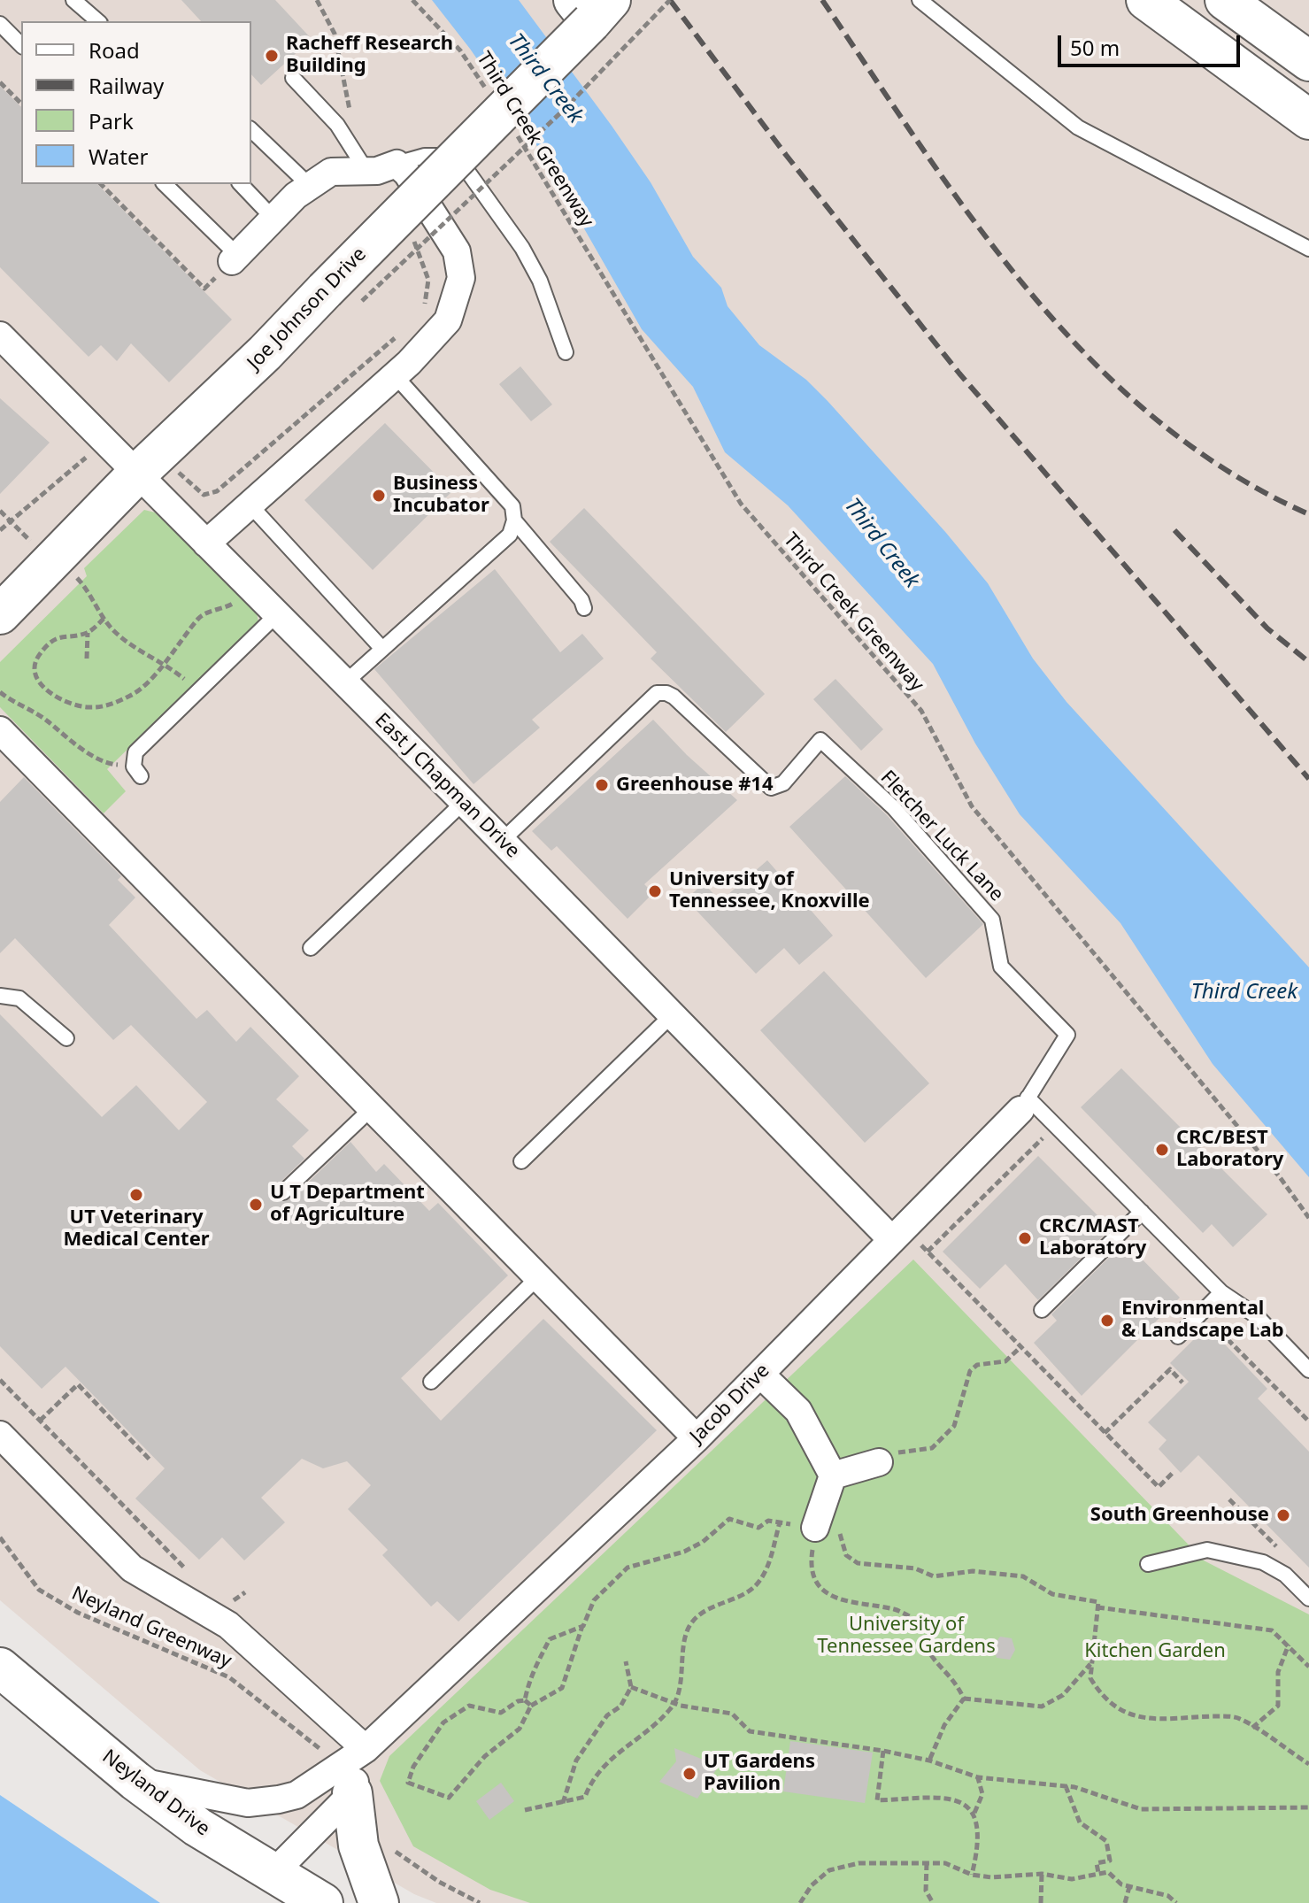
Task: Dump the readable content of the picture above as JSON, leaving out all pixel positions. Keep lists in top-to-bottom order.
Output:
{
  "streets": {
    "main road": ["Joe Johnson Drive", "Neyland Drive"],
    "street": ["East J Chapman Drive", "Jacob Drive"],
    "lane": ["Fletcher Luck Lane"],
    "path": ["Third Creek Greenway", "Neyland Greenway"]
  },
  "crossings": [
    ["Joe Johnson Drive", "East J Chapman Drive"],
    ["East J Chapman Drive", "Fletcher Luck Lane"],
    ["East J Chapman Drive", "Jacob Drive"],
    ["Fletcher Luck Lane", "Jacob Drive"]
  ],
  "water": ["Third Creek"],
  "parks": ["University of Tennessee Gardens", "Kitchen Garden"],
  "places": [
    "Racheff Research Building",
    "Business Incubator",
    "Greenhouse #14",
    "University of Tennessee, Knoxville",
    "CRC/BEST Laboratory",
    "UT Veterinary Medical Center",
    "U T Department of Agriculture",
    "CRC/MAST Laboratory",
    "Environmental & Landscape Lab",
    "South Greenhouse",
    "UT Gardens Pavilion"
  ],
  "legend": [
    "Road",
    "Railway",
    "Park",
    "Water"
  ],
  "scale_bar": "50 m"
}
